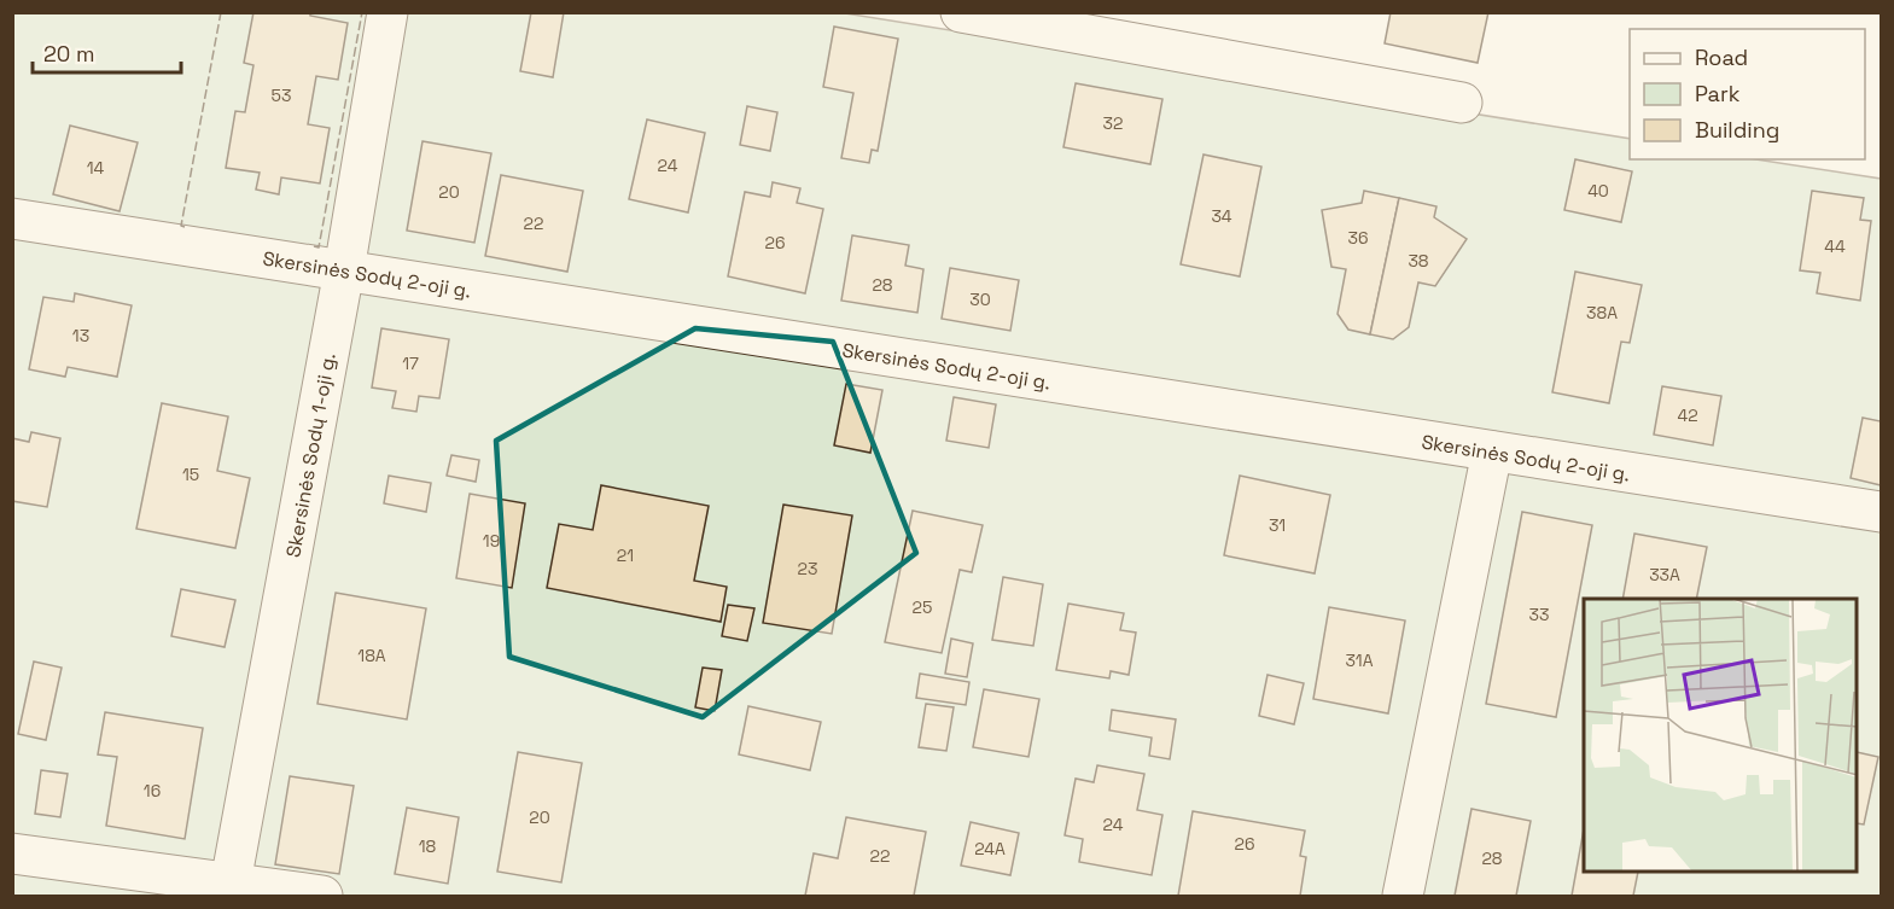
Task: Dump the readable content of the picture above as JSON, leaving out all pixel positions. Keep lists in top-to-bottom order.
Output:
{
  "streets": {
    "street": ["Skersinės Sodų 2-oji g.", "Skersinės Sodų 1-oji g."]
  },
  "crossings": [
    ["Skersinės Sodų 2-oji g.", "Skersinės Sodų 1-oji g."]
  ],
  "house_numbers": [
    "53",
    "32",
    "24",
    "14",
    "40",
    "20",
    "34",
    "22",
    "36",
    "26",
    "44",
    "38",
    "28",
    "30",
    "38A",
    "13",
    "17",
    "42",
    "15",
    "31",
    "19",
    "21",
    "23",
    "33A",
    "25",
    "33",
    "18A",
    "31A",
    "16",
    "20",
    "24",
    "26",
    "18",
    "24A",
    "22",
    "28"
  ],
  "legend": ["Road", "Park", "Building"],
  "scale_bar": "20 m"
}
